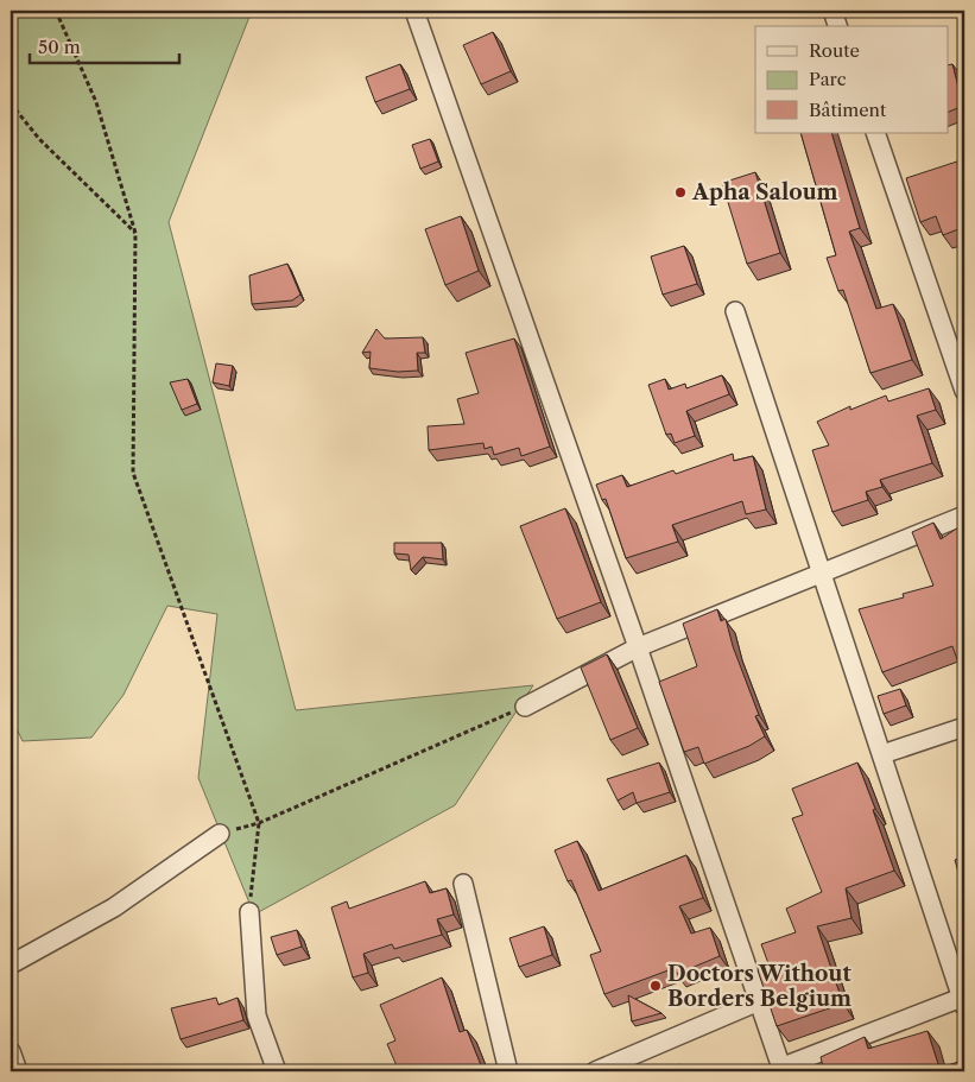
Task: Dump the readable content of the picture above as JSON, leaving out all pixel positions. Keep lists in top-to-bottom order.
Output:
{
  "places": ["Apha Saloum", "Doctors Without Borders Belgium"],
  "legend": ["Route", "Parc", "Bâtiment"],
  "scale_bar": "50 m"
}
